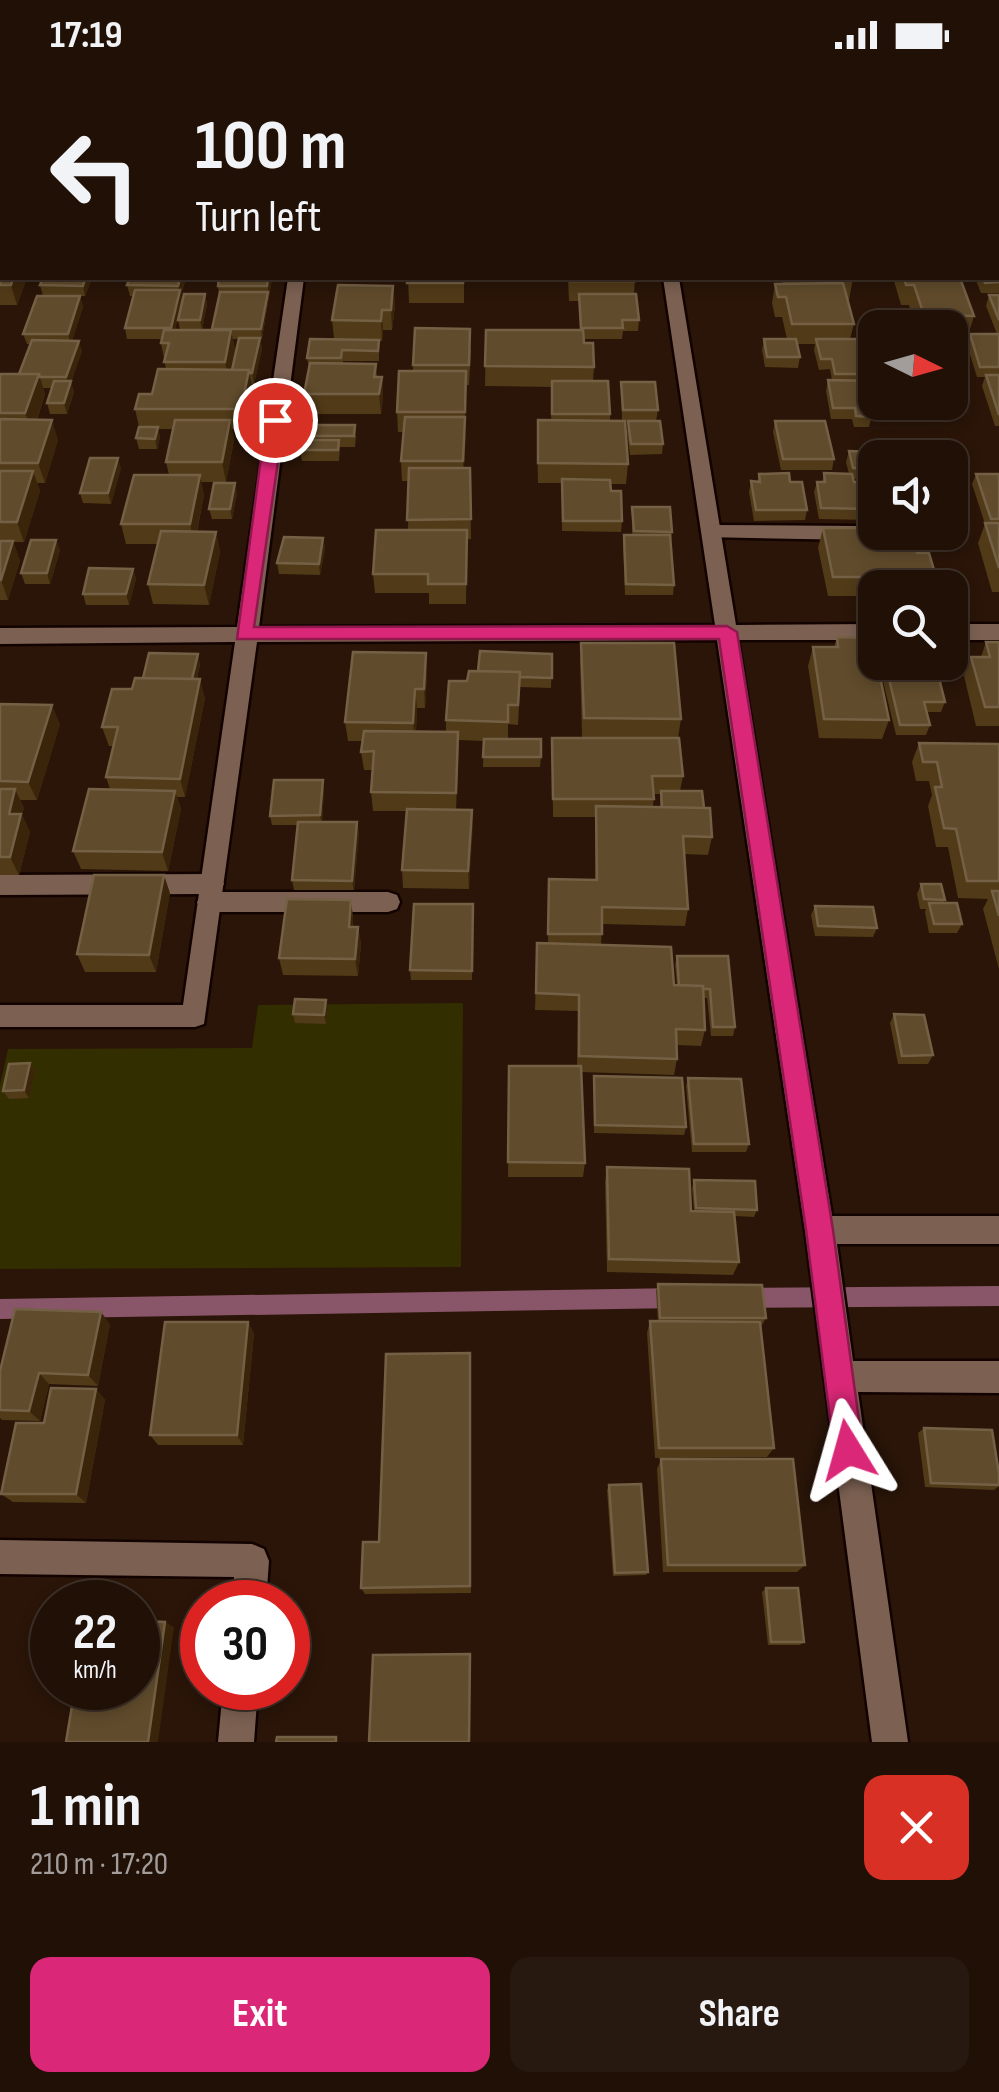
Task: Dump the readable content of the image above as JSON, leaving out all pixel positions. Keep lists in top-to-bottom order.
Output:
{
  "north": "right",
  "page": {
    "status": "17:19",
    "turn": ["100 m", "Turn left"],
    "speed": "22 km/h",
    "limit": "30",
    "heading": ["1 min", "210 m · 17:20"],
    "buttons": ["Exit", "Share"]
  }
}
